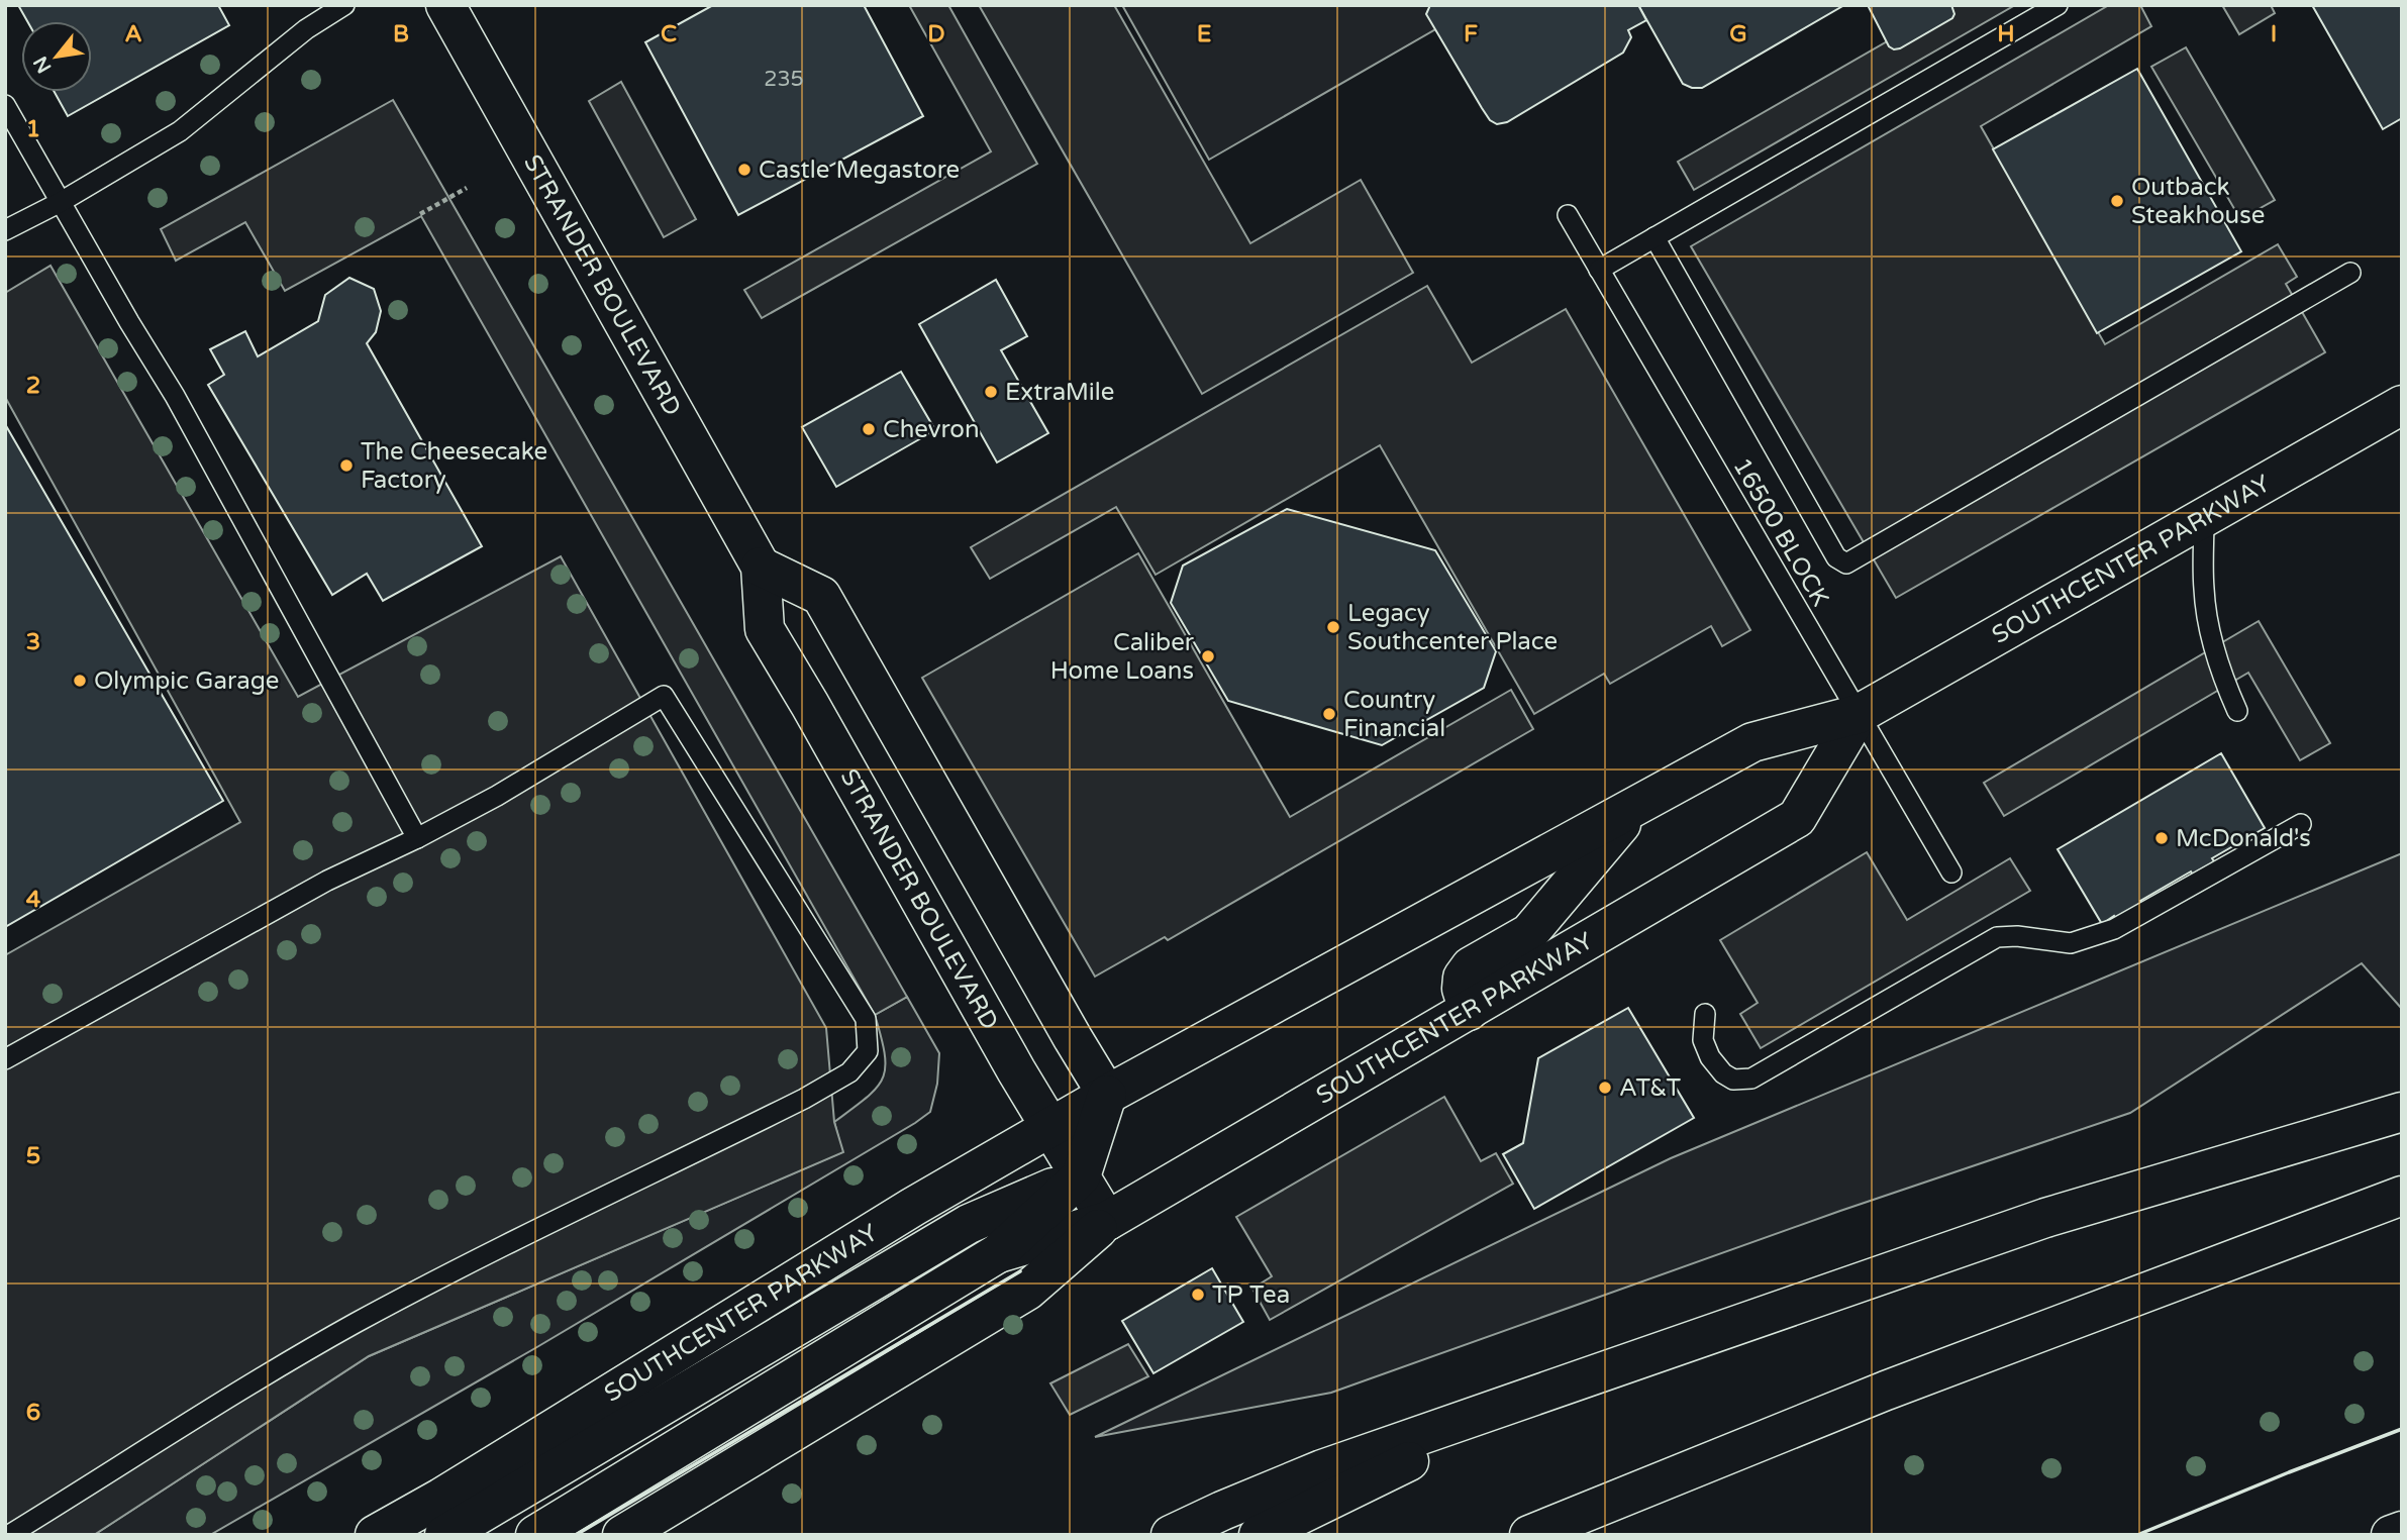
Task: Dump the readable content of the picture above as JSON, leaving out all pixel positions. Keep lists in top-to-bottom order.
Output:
{
  "streets": {
    "main road": ["STRANDER BOULEVARD", "SOUTHCENTER PARKWAY"],
    "lane": ["16500 BLOCK"]
  },
  "crossings": [
    ["STRANDER BOULEVARD", "SOUTHCENTER PARKWAY"],
    ["16500 BLOCK", "SOUTHCENTER PARKWAY"]
  ],
  "places": [
    "Castle Megastore",
    "Outback Steakhouse",
    "ExtraMile",
    "Chevron",
    "The Cheesecake Factory",
    "Legacy Southcenter Place",
    "Caliber Home Loans",
    "Olympic Garage",
    "Country Financial",
    "McDonald's",
    "AT&T",
    "TP Tea"
  ],
  "house_numbers": ["235"],
  "north": "bottom left",
  "grid": {
    "columns": [
      "A",
      "B",
      "C",
      "D",
      "E",
      "F",
      "G",
      "H",
      "I"
    ],
    "rows": [
      "1",
      "2",
      "3",
      "4",
      "5",
      "6"
    ]
  }
}
